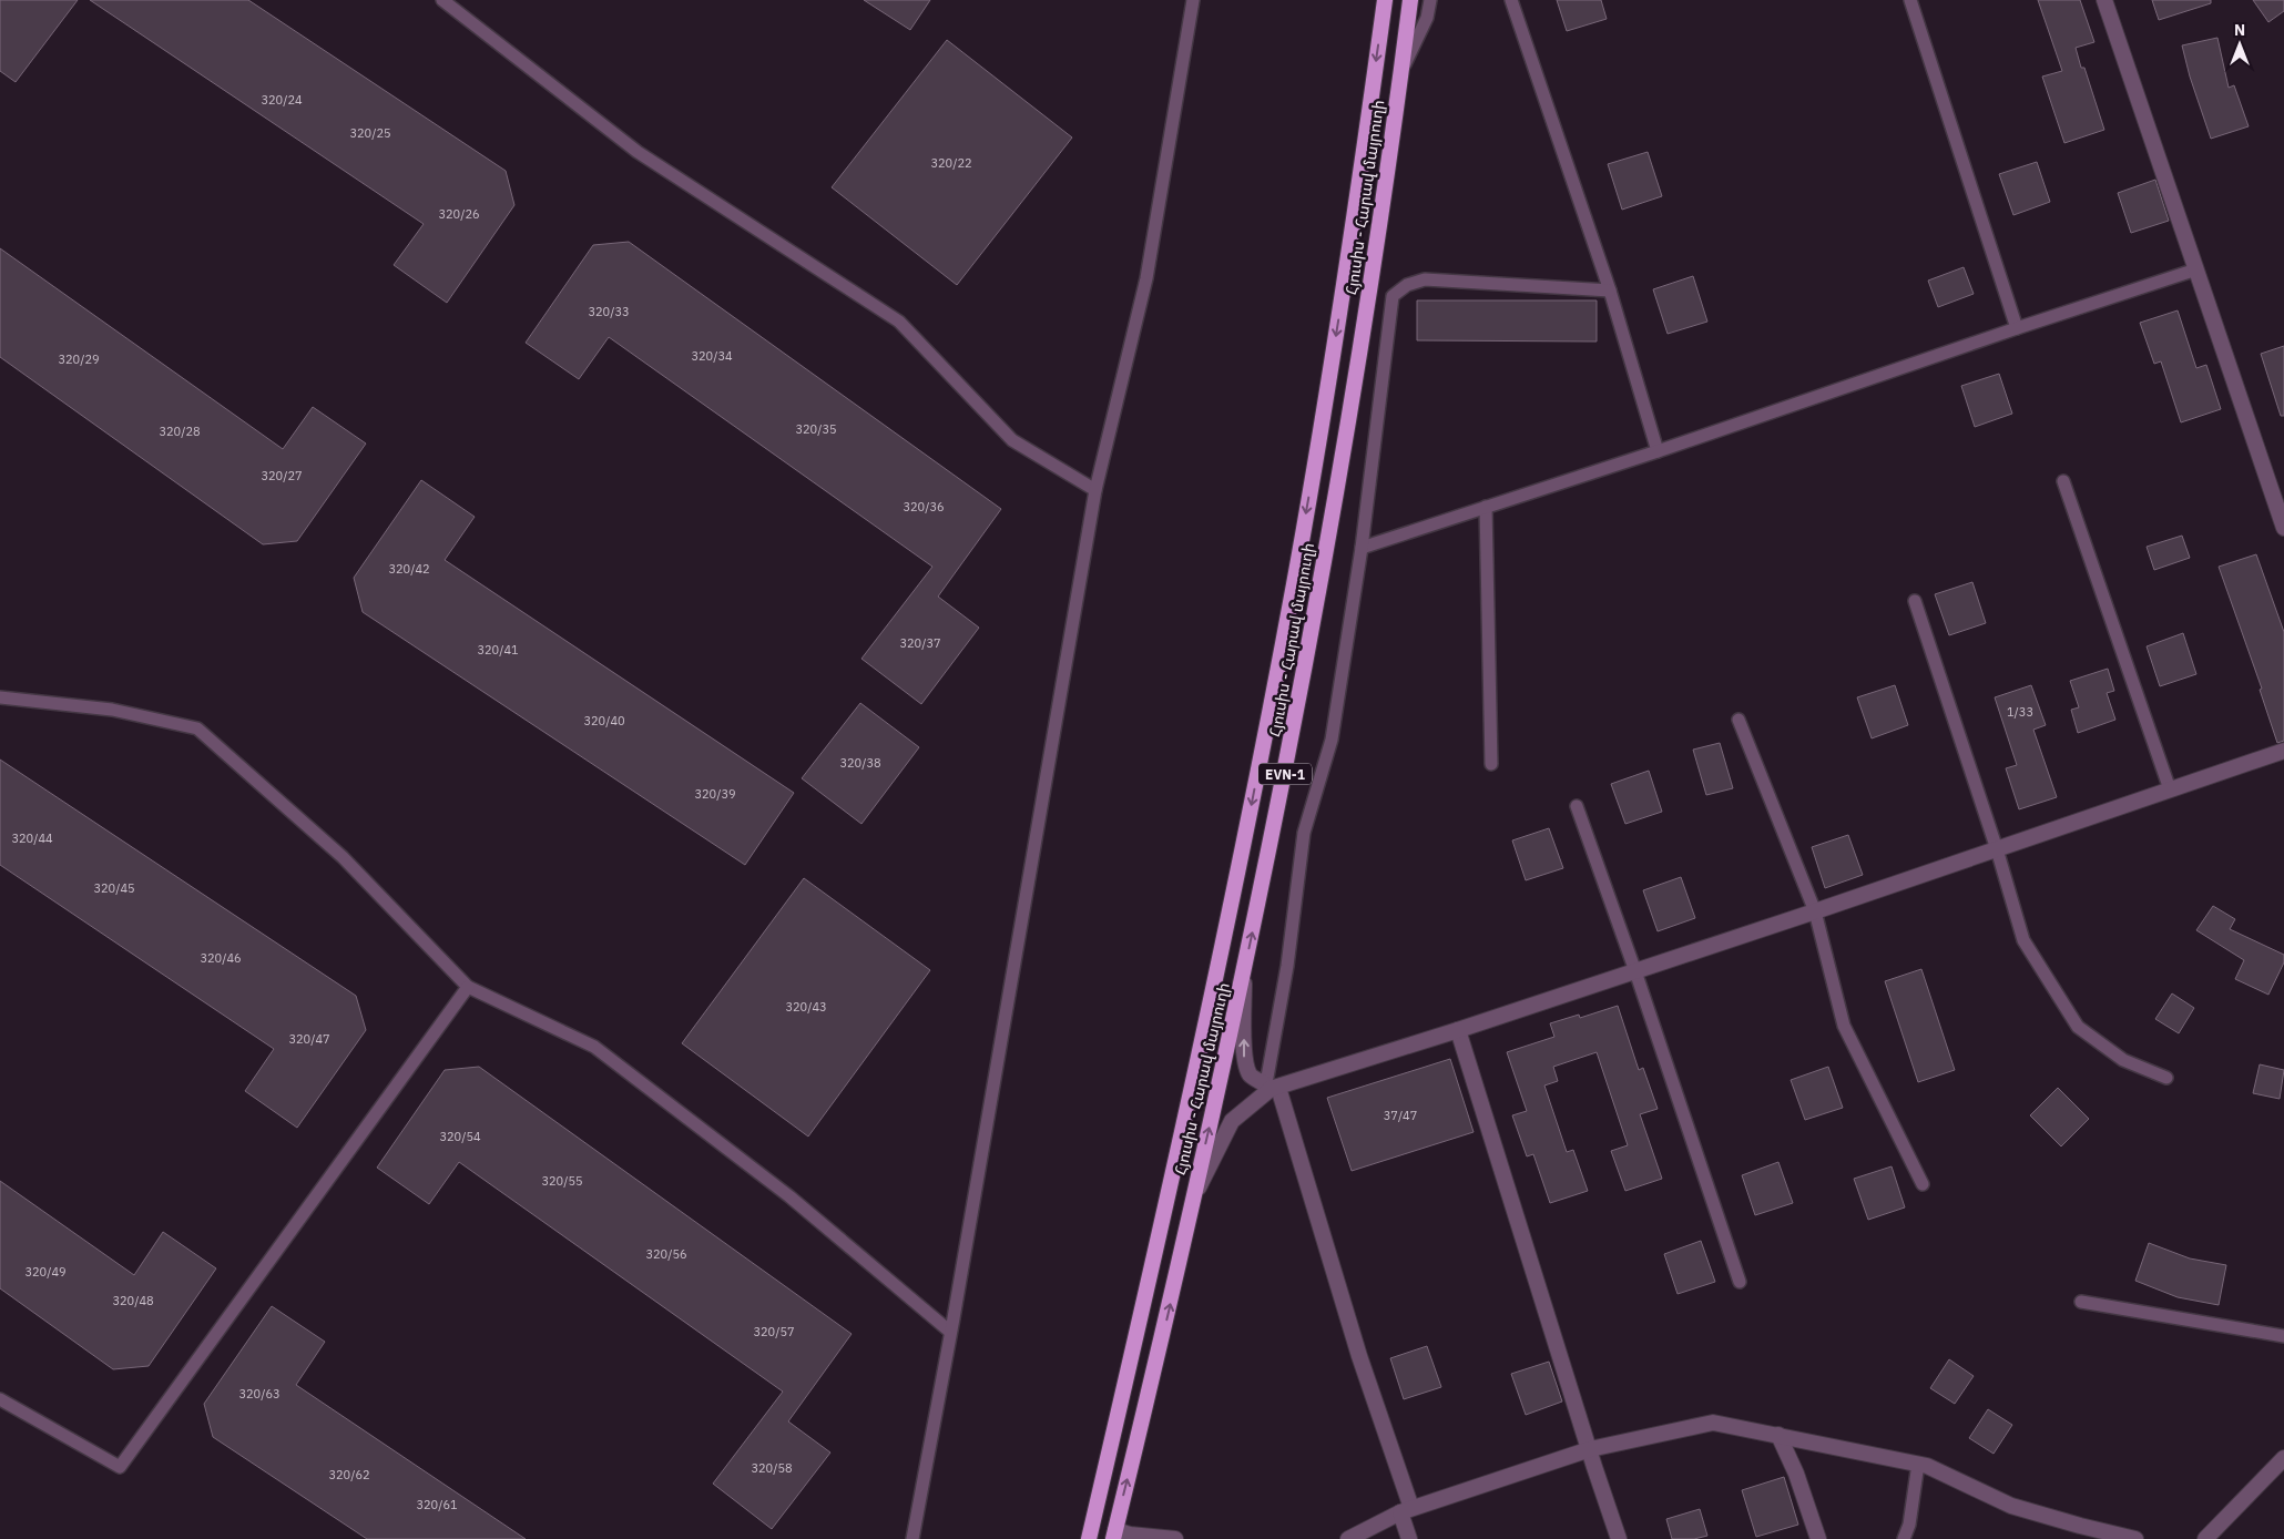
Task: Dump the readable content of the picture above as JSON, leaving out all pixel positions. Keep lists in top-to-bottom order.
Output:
{
  "streets": {
    "highway": ["Հյուսիս - Հարավ մայրուղի", "EVN-1"]
  },
  "house_numbers": [
    "320/24",
    "320/25",
    "320/22",
    "320/26",
    "320/33",
    "320/34",
    "320/29",
    "320/35",
    "320/28",
    "320/27",
    "320/36",
    "320/42",
    "320/37",
    "320/41",
    "1/33",
    "320/40",
    "320/38",
    "320/39",
    "320/44",
    "320/45",
    "320/46",
    "320/43",
    "320/47",
    "37/47",
    "320/54",
    "320/55",
    "320/56",
    "320/49",
    "320/48",
    "320/57",
    "320/63",
    "320/58",
    "320/62",
    "320/61"
  ],
  "north": "top"
}
